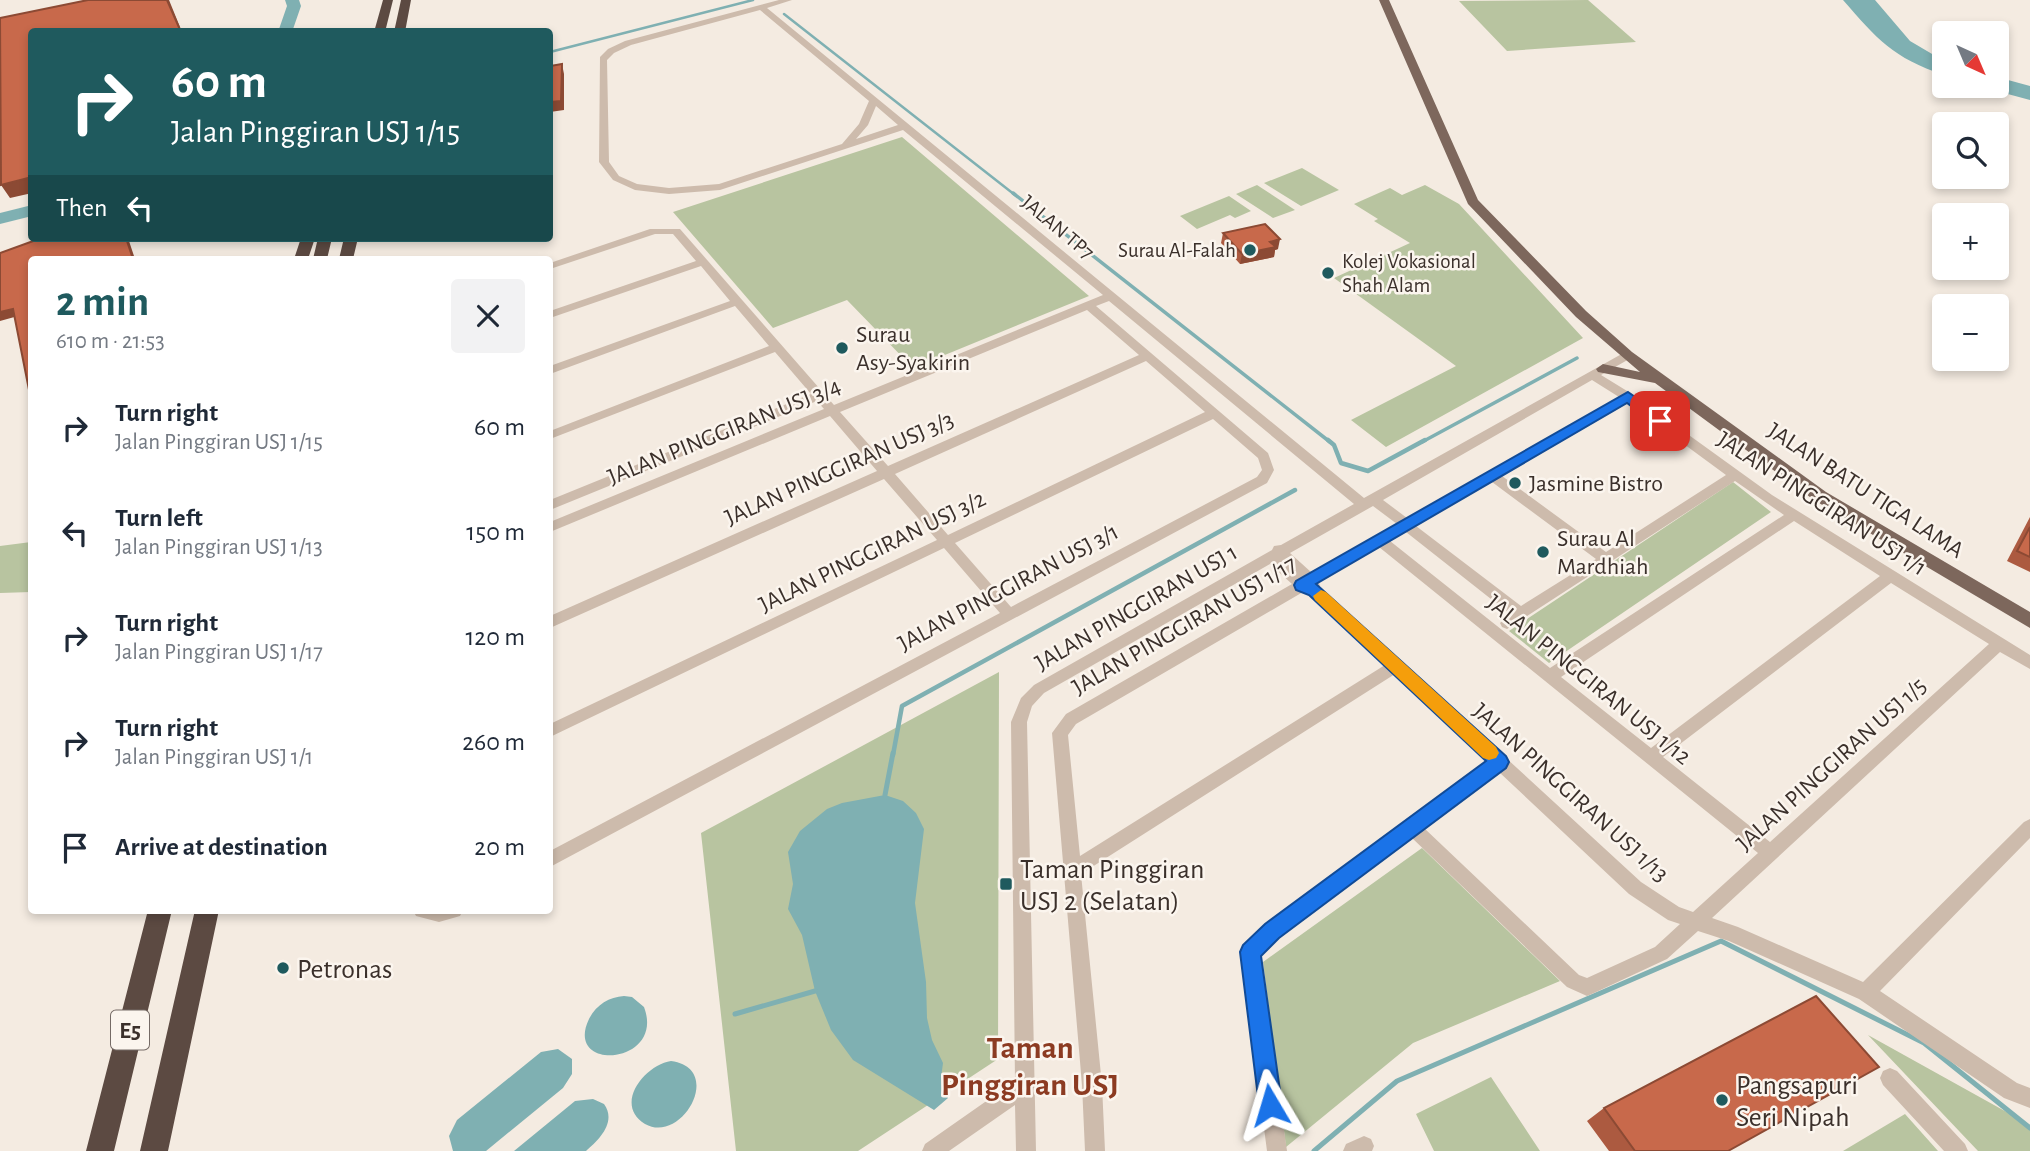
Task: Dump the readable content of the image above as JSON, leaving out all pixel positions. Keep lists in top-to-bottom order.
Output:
{
  "streets": {
    "highway": ["E5"],
    "main road": ["JALAN BATU TIGA LAMA"],
    "street": [
      "JALAN TP7",
      "JALAN PINGGIRAN USJ 3/4",
      "JALAN PINGGIRAN USJ 3/3",
      "JALAN PINGGIRAN USJ 1/1",
      "JALAN PINGGIRAN USJ 3/2",
      "JALAN PINGGIRAN USJ 3/1",
      "JALAN PINGGIRAN USJ 1",
      "JALAN PINGGIRAN USJ 1/17",
      "JALAN PINGGIRAN USJ 1/12",
      "JALAN PINGGIRAN USJ 1/5",
      "JALAN PINGGIRAN USJ 1/13"
    ]
  },
  "crossings": [
    ["JALAN TP7", "JALAN PINGGIRAN USJ 3/4"],
    ["JALAN TP7", "JALAN PINGGIRAN USJ 1"],
    ["JALAN TP7", "JALAN PINGGIRAN USJ 1/17"],
    ["JALAN PINGGIRAN USJ 3/4", "JALAN PINGGIRAN USJ 3/1"],
    ["JALAN PINGGIRAN USJ 3/3", "JALAN PINGGIRAN USJ 3/1"],
    ["JALAN BATU TIGA LAMA", "JALAN PINGGIRAN USJ 1"],
    ["JALAN PINGGIRAN USJ 1/1", "JALAN PINGGIRAN USJ 1"],
    ["JALAN PINGGIRAN USJ 1/1", "JALAN PINGGIRAN USJ 1/17"],
    ["JALAN PINGGIRAN USJ 1/1", "JALAN PINGGIRAN USJ 1/5"],
    ["JALAN PINGGIRAN USJ 3/2", "JALAN PINGGIRAN USJ 3/1"],
    ["JALAN PINGGIRAN USJ 1", "JALAN PINGGIRAN USJ 1/13"],
    ["JALAN PINGGIRAN USJ 1/17", "JALAN PINGGIRAN USJ 1/12"],
    ["JALAN PINGGIRAN USJ 1/17", "JALAN PINGGIRAN USJ 1/13"],
    ["JALAN PINGGIRAN USJ 1/12", "JALAN PINGGIRAN USJ 1/5"],
    ["JALAN PINGGIRAN USJ 1/5", "JALAN PINGGIRAN USJ 1/13"]
  ],
  "districts": ["Taman Pinggiran USJ"],
  "places": {
    "other": [
      "Surau Al-Falah",
      "Kolej Vokasional Shah Alam",
      "Surau Asy-Syakirin",
      "Jasmine Bistro",
      "Surau Al Mardhiah",
      "Petronas",
      "Pangsapuri Seri Nipah"
    ],
    "transit": ["Taman Pinggiran USJ 2 (Selatan)"]
  },
  "north": "bottom right",
  "page": {
    "map_buttons": ["+", "−"],
    "turn": ["60 m", "Jalan Pinggiran USJ 1/15"],
    "then": "Then",
    "heading": ["2 min", "610 m · 21:53"],
    "list": [
      {
        "name": "Turn right",
        "note": "Jalan Pinggiran USJ 1/15",
        "value": "60 m"
      },
      {
        "name": "Turn left",
        "note": "Jalan Pinggiran USJ 1/13",
        "value": "150 m"
      },
      {
        "name": "Turn right",
        "note": "Jalan Pinggiran USJ 1/17",
        "value": "120 m"
      },
      {
        "name": "Turn right",
        "note": "Jalan Pinggiran USJ 1/1",
        "value": "260 m"
      },
      {
        "name": "Arrive at destination",
        "value": "20 m"
      }
    ]
  }
}
